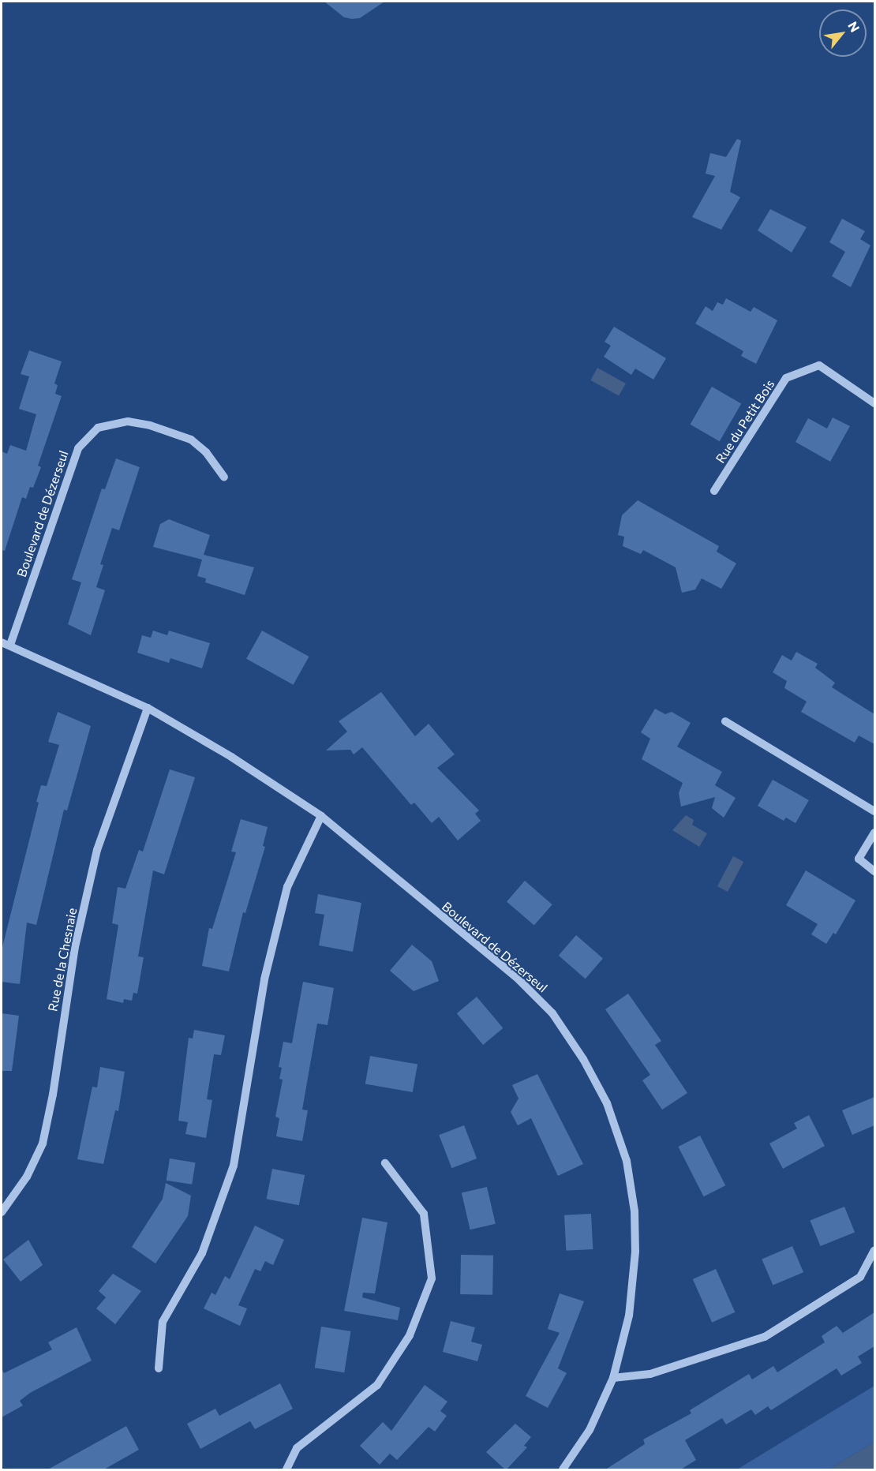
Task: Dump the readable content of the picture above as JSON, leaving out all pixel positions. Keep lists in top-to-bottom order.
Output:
{
  "streets": {
    "street": ["Rue du Petit Bois", "Boulevard de Dézerseul", "Rue de la Chesnaie"]
  },
  "crossings": [
    ["Boulevard de Dézerseul", "Rue de la Chesnaie"]
  ],
  "north": "top right"
}
